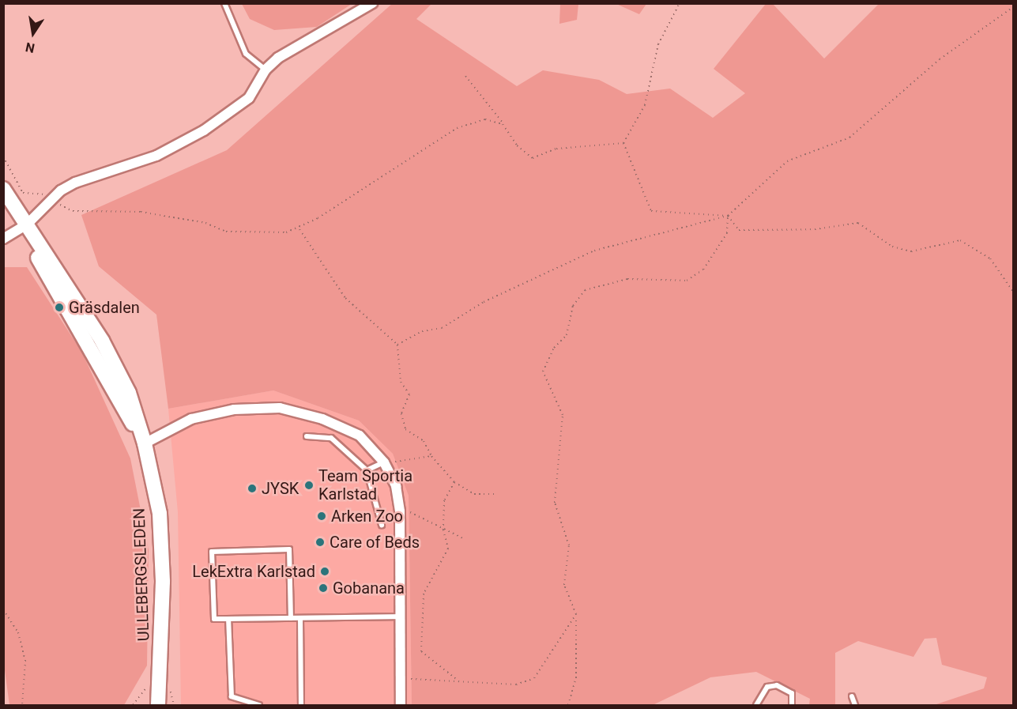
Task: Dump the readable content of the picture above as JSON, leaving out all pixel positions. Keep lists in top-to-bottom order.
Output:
{
  "streets": {
    "main road": ["ULLEBERGSLEDEN"]
  },
  "places": [
    "Gräsdalen",
    "Team Sportia Karlstad",
    "JYSK",
    "Arken Zoo",
    "Care of Beds",
    "LekExtra Karlstad",
    "Gobanana"
  ],
  "north": "bottom"
}
